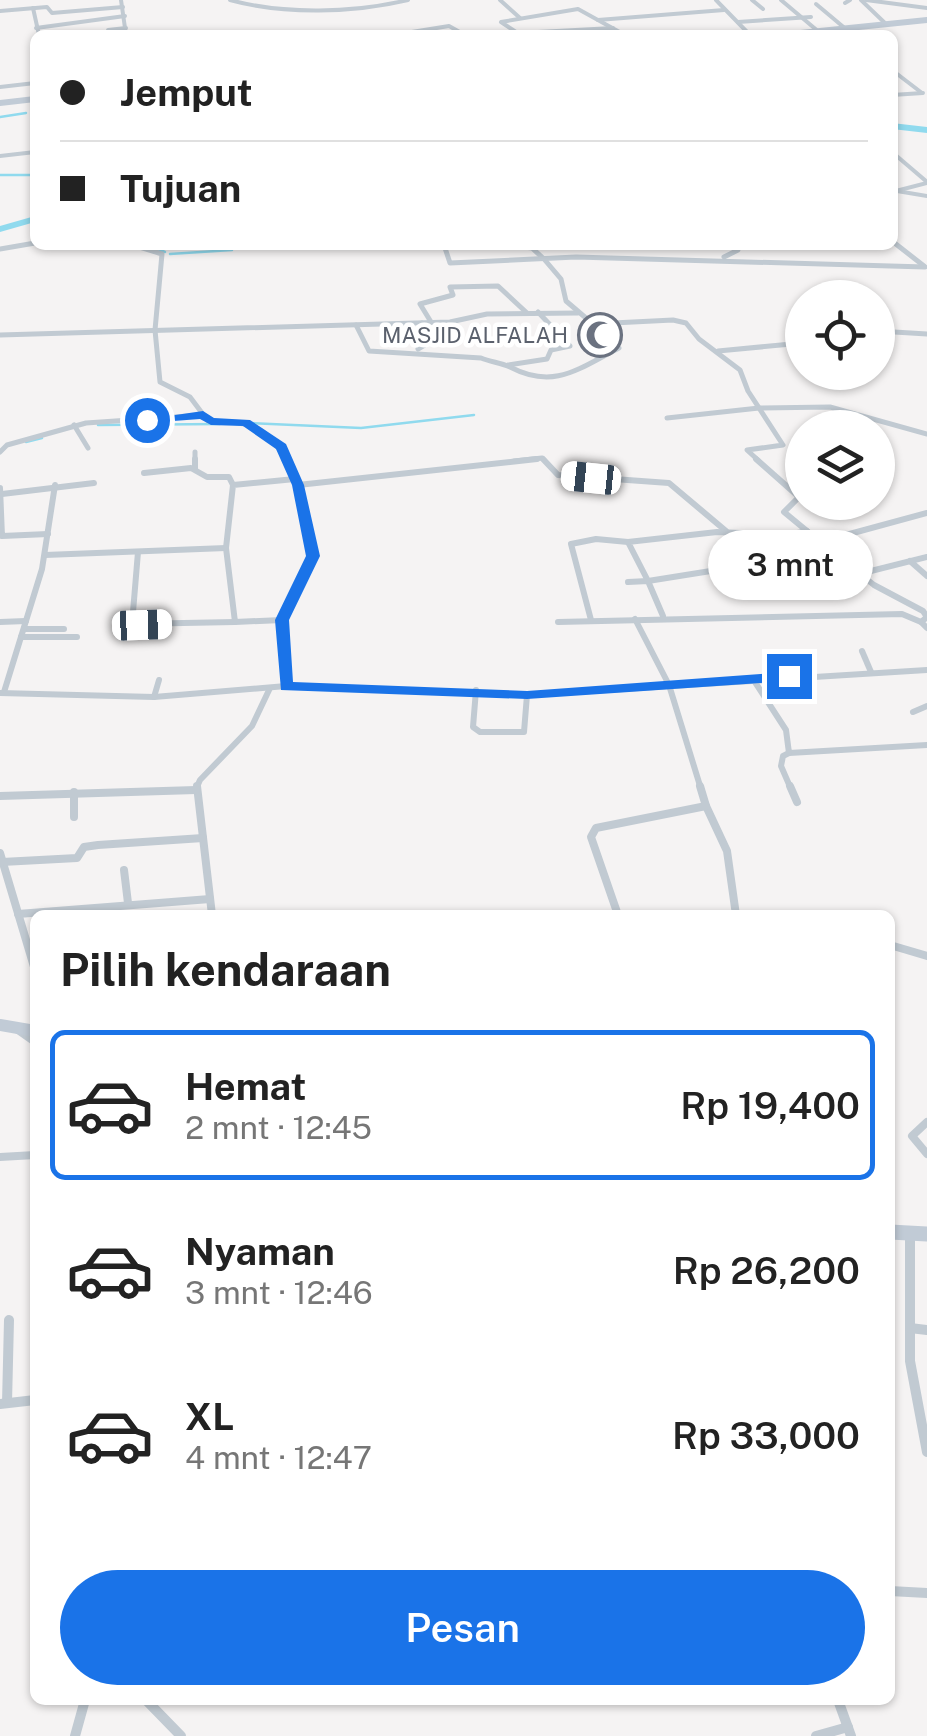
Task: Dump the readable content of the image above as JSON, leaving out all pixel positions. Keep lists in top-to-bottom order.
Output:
{
  "places": {
    "mosque": ["MASJID ALFALAH"]
  },
  "page": {
    "banner": ["Jemput", "Tujuan"],
    "bubble": "3 mnt",
    "heading": "Pilih kendaraan",
    "list": [
      {
        "name": "Hemat",
        "note": "2 mnt · 12:45",
        "value": "Rp 19,400"
      },
      {
        "name": "Nyaman",
        "note": "3 mnt · 12:46",
        "value": "Rp 26,200"
      },
      {
        "name": "XL",
        "note": "4 mnt · 12:47",
        "value": "Rp 33,000"
      }
    ],
    "buttons": "Pesan"
  }
}
